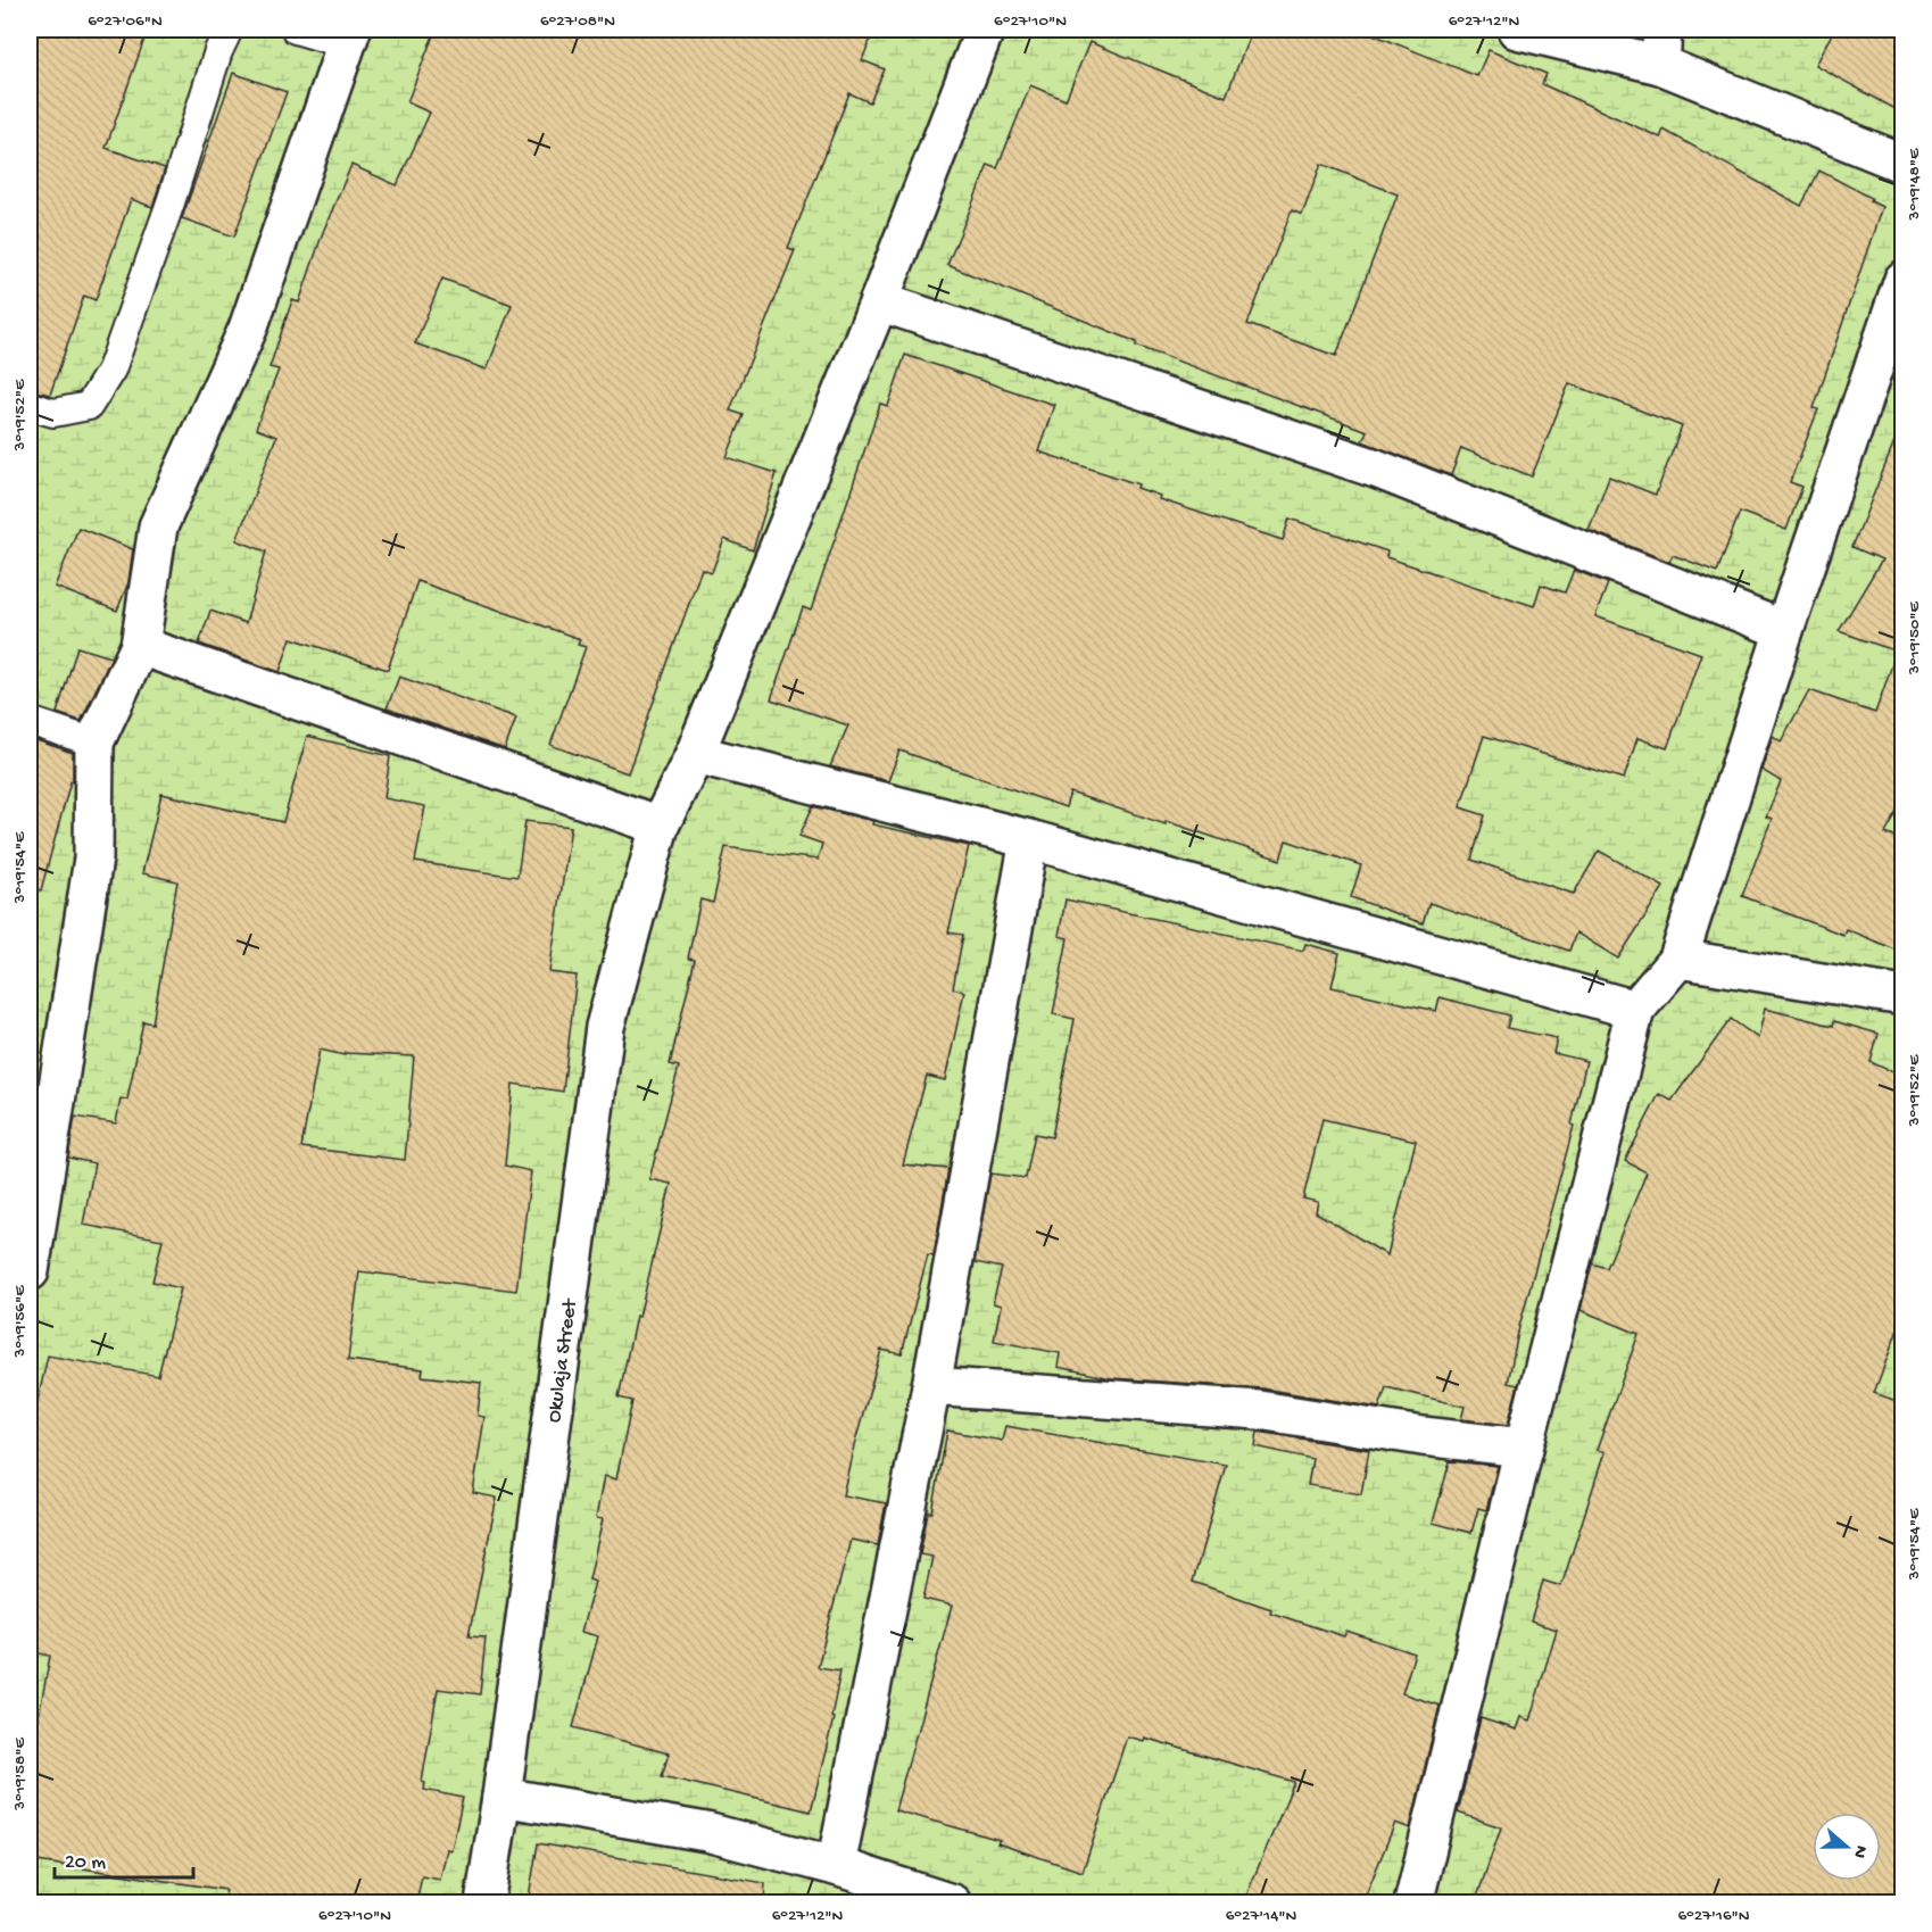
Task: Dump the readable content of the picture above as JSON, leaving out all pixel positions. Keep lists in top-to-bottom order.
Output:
{
  "streets": {
    "street": ["Okulaja Street"]
  },
  "scale_bar": "20 m",
  "north": "right",
  "coordinates": [
    "6°27'06\"N",
    "6°27'08\"N",
    "6°27'10\"N",
    "6°27'12\"N",
    "3°19'48\"E",
    "3°19'52\"E",
    "3°19'50\"E",
    "3°19'54\"E",
    "3°19'56\"E",
    "3°19'58\"E",
    "6°27'14\"N",
    "6°27'16\"N"
  ]
}
